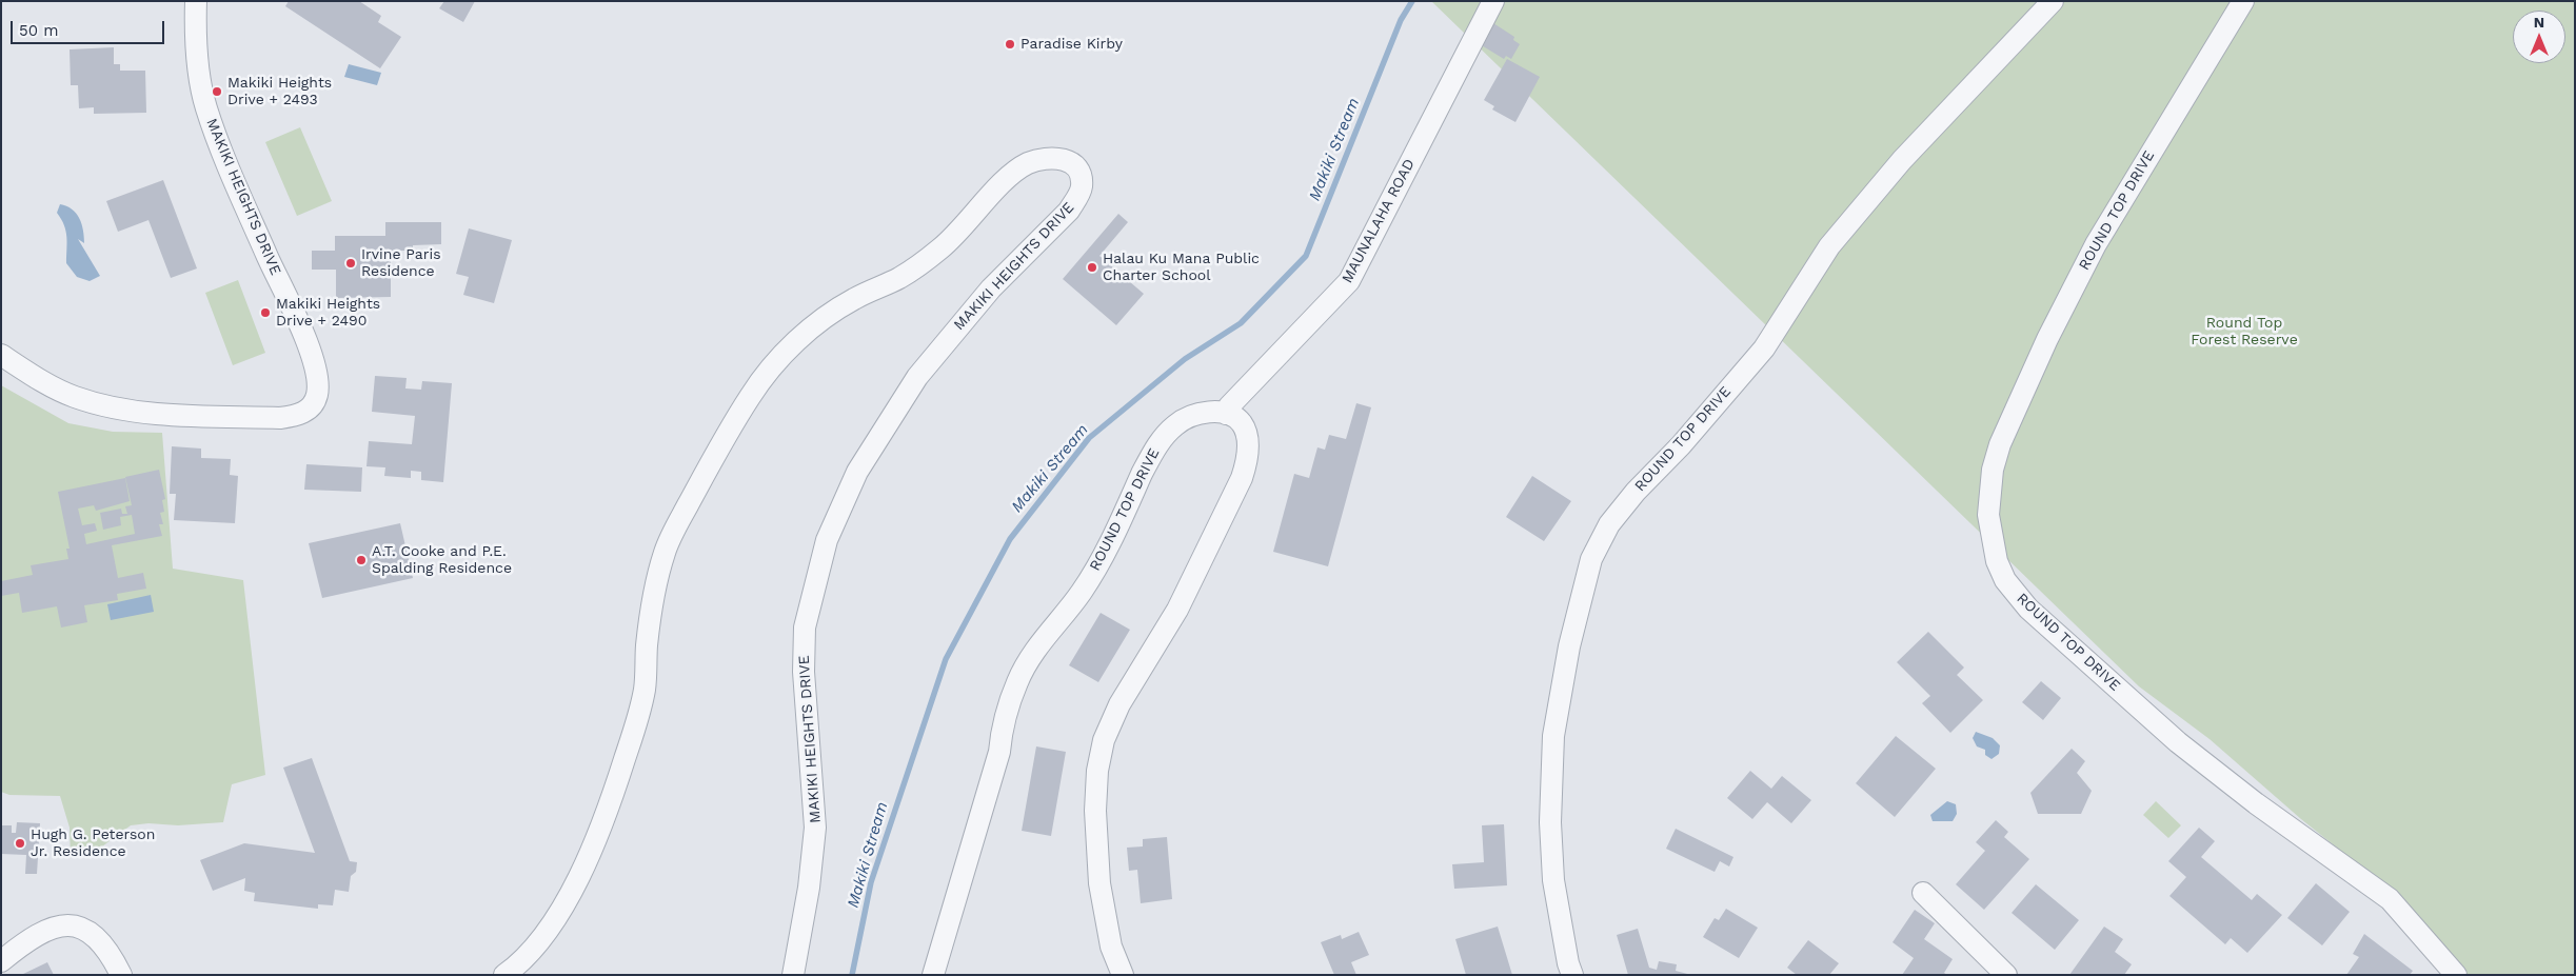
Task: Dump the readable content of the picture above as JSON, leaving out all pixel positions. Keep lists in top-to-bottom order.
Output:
{
  "streets": {
    "street": ["MAKIKI HEIGHTS DRIVE", "ROUND TOP DRIVE", "MAUNALAHA ROAD"]
  },
  "crossings": [
    ["ROUND TOP DRIVE", "MAUNALAHA ROAD"]
  ],
  "water": ["Makiki Stream"],
  "parks": ["Round Top Forest Reserve"],
  "places": [
    "Paradise Kirby",
    "Makiki Heights Drive + 2493",
    "Irvine Paris Residence",
    "Halau Ku Mana Public Charter School",
    "Makiki Heights Drive + 2490",
    "A.T. Cooke and P.E. Spalding Residence",
    "Hugh G. Peterson Jr. Residence"
  ],
  "scale_bar": "50 m",
  "north": "top"
}
